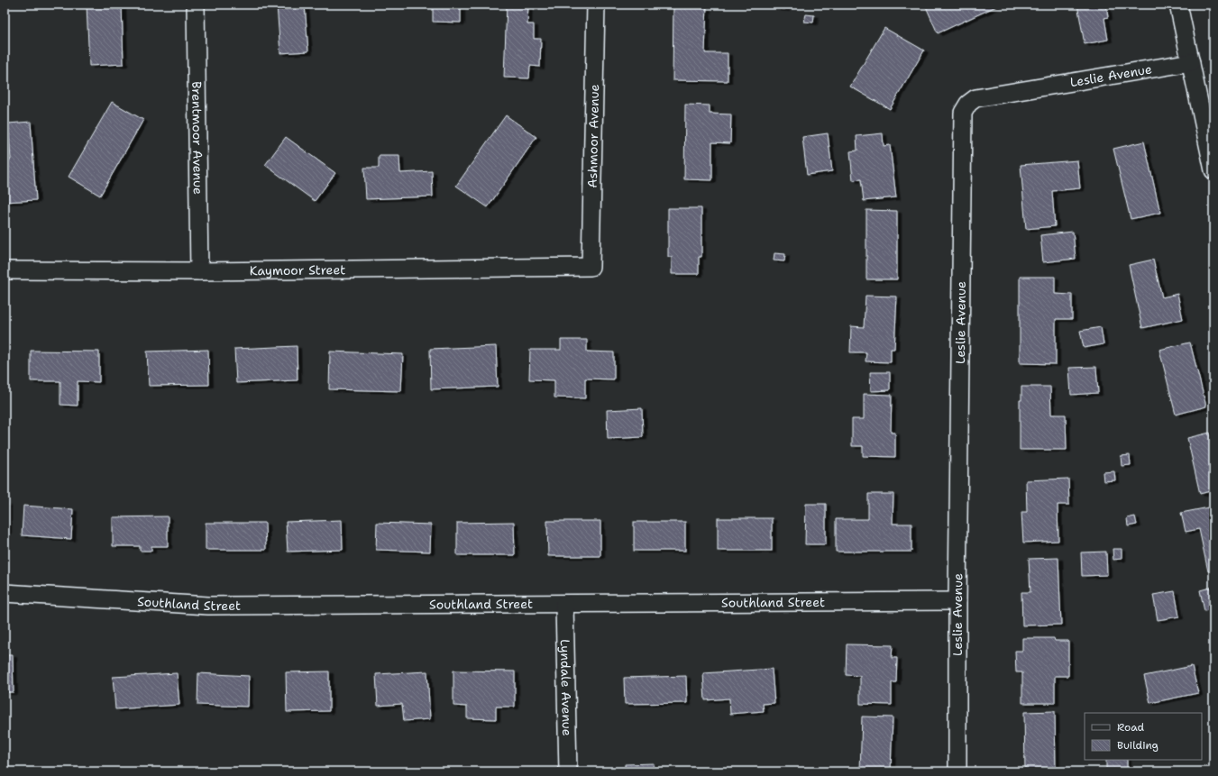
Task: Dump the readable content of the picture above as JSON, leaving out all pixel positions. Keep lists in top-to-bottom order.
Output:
{
  "streets": {
    "street": [
      "Leslie Avenue",
      "Ashmoor Avenue",
      "Brentmoor Avenue",
      "Kaymoor Street",
      "Southland Street",
      "Lyndale Avenue"
    ]
  },
  "crossings": [
    ["Leslie Avenue", "Southland Street"],
    ["Ashmoor Avenue", "Kaymoor Street"],
    ["Brentmoor Avenue", "Kaymoor Street"],
    ["Southland Street", "Lyndale Avenue"]
  ],
  "legend": ["Road", "Building"]
}
